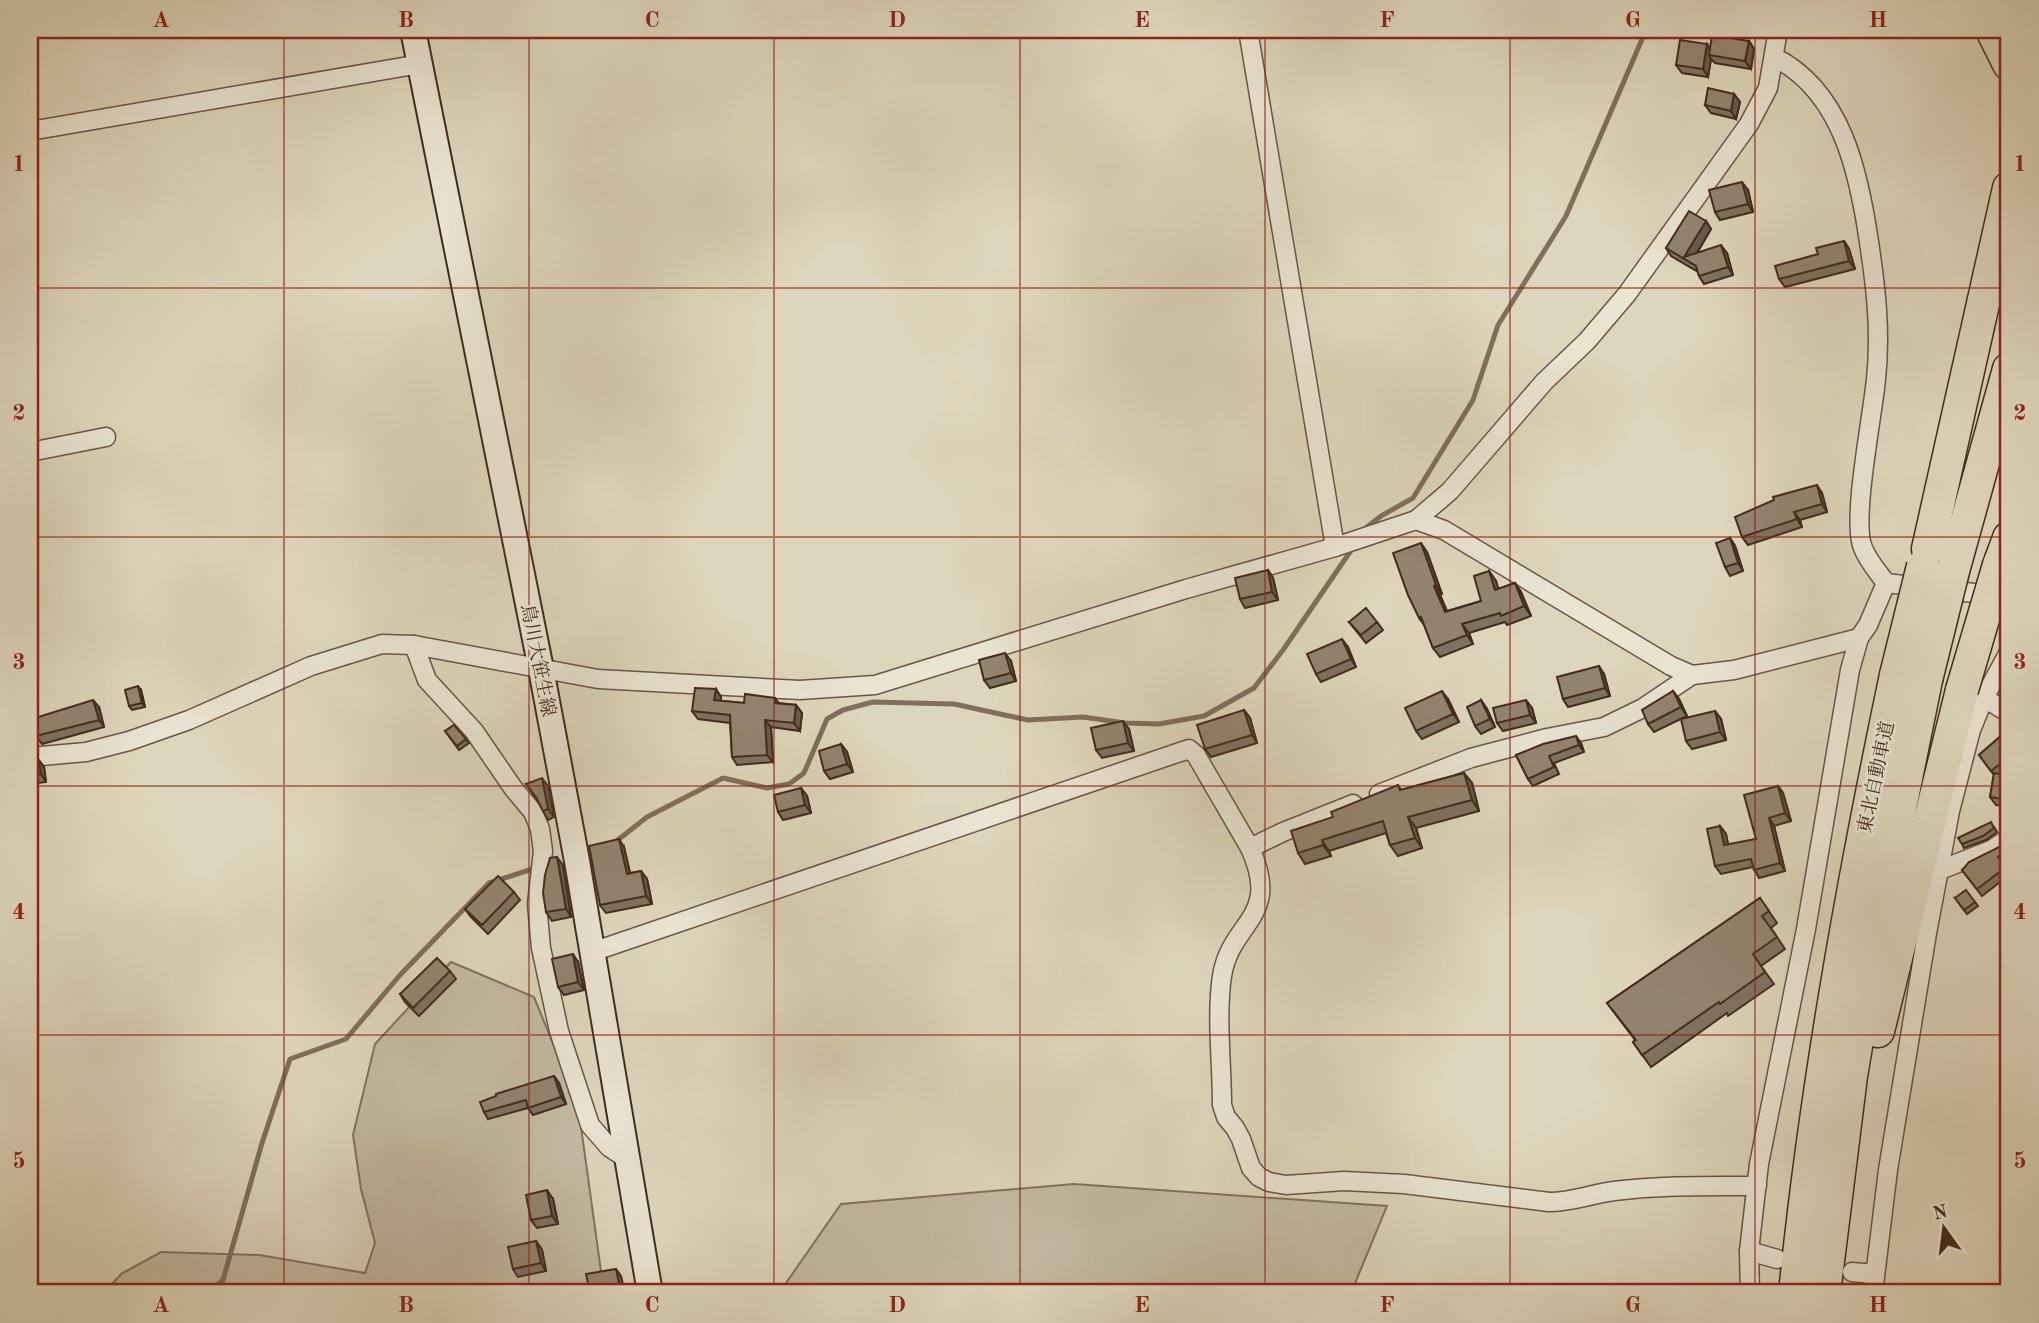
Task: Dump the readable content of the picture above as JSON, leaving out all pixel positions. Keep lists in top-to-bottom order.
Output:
{
  "streets": {
    "highway": ["東北自動車道"],
    "street": ["鳥川大笹生線"]
  },
  "north": "top",
  "grid": {
    "columns": [
      "A",
      "B",
      "C",
      "D",
      "E",
      "F",
      "G",
      "H"
    ],
    "rows": [
      "1",
      "2",
      "3",
      "4",
      "5"
    ]
  }
}
